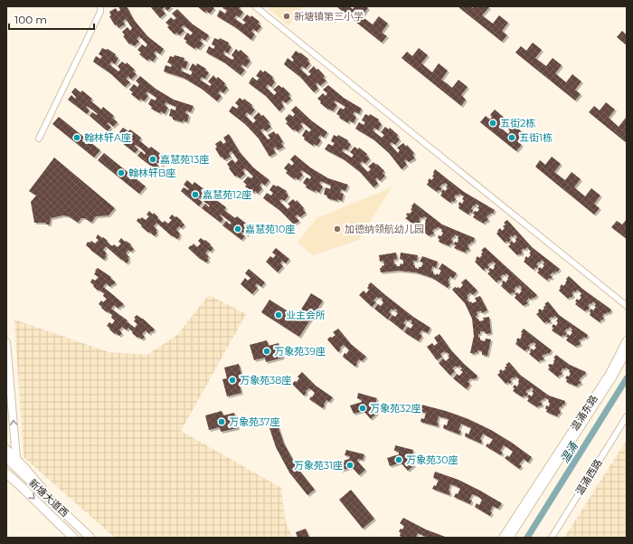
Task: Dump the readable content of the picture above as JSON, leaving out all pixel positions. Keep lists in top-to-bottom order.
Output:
{
  "streets": {
    "main road": ["新塘大道西"],
    "street": ["温涌东路", "温涌西路"]
  },
  "water": ["温涌"],
  "places": [
    "新塘镇第三小学",
    "五街2栋",
    "翰林轩A座",
    "五街1栋",
    "嘉慧苑13座",
    "翰林轩B座",
    "嘉慧苑12座",
    "嘉慧苑10座",
    "加德纳领航幼儿园",
    "业主会所",
    "万象苑39座",
    "万象苑38座",
    "万象苑32座",
    "万象苑37座",
    "万象苑30座",
    "万象苑31座"
  ],
  "scale_bar": "100 m"
}
